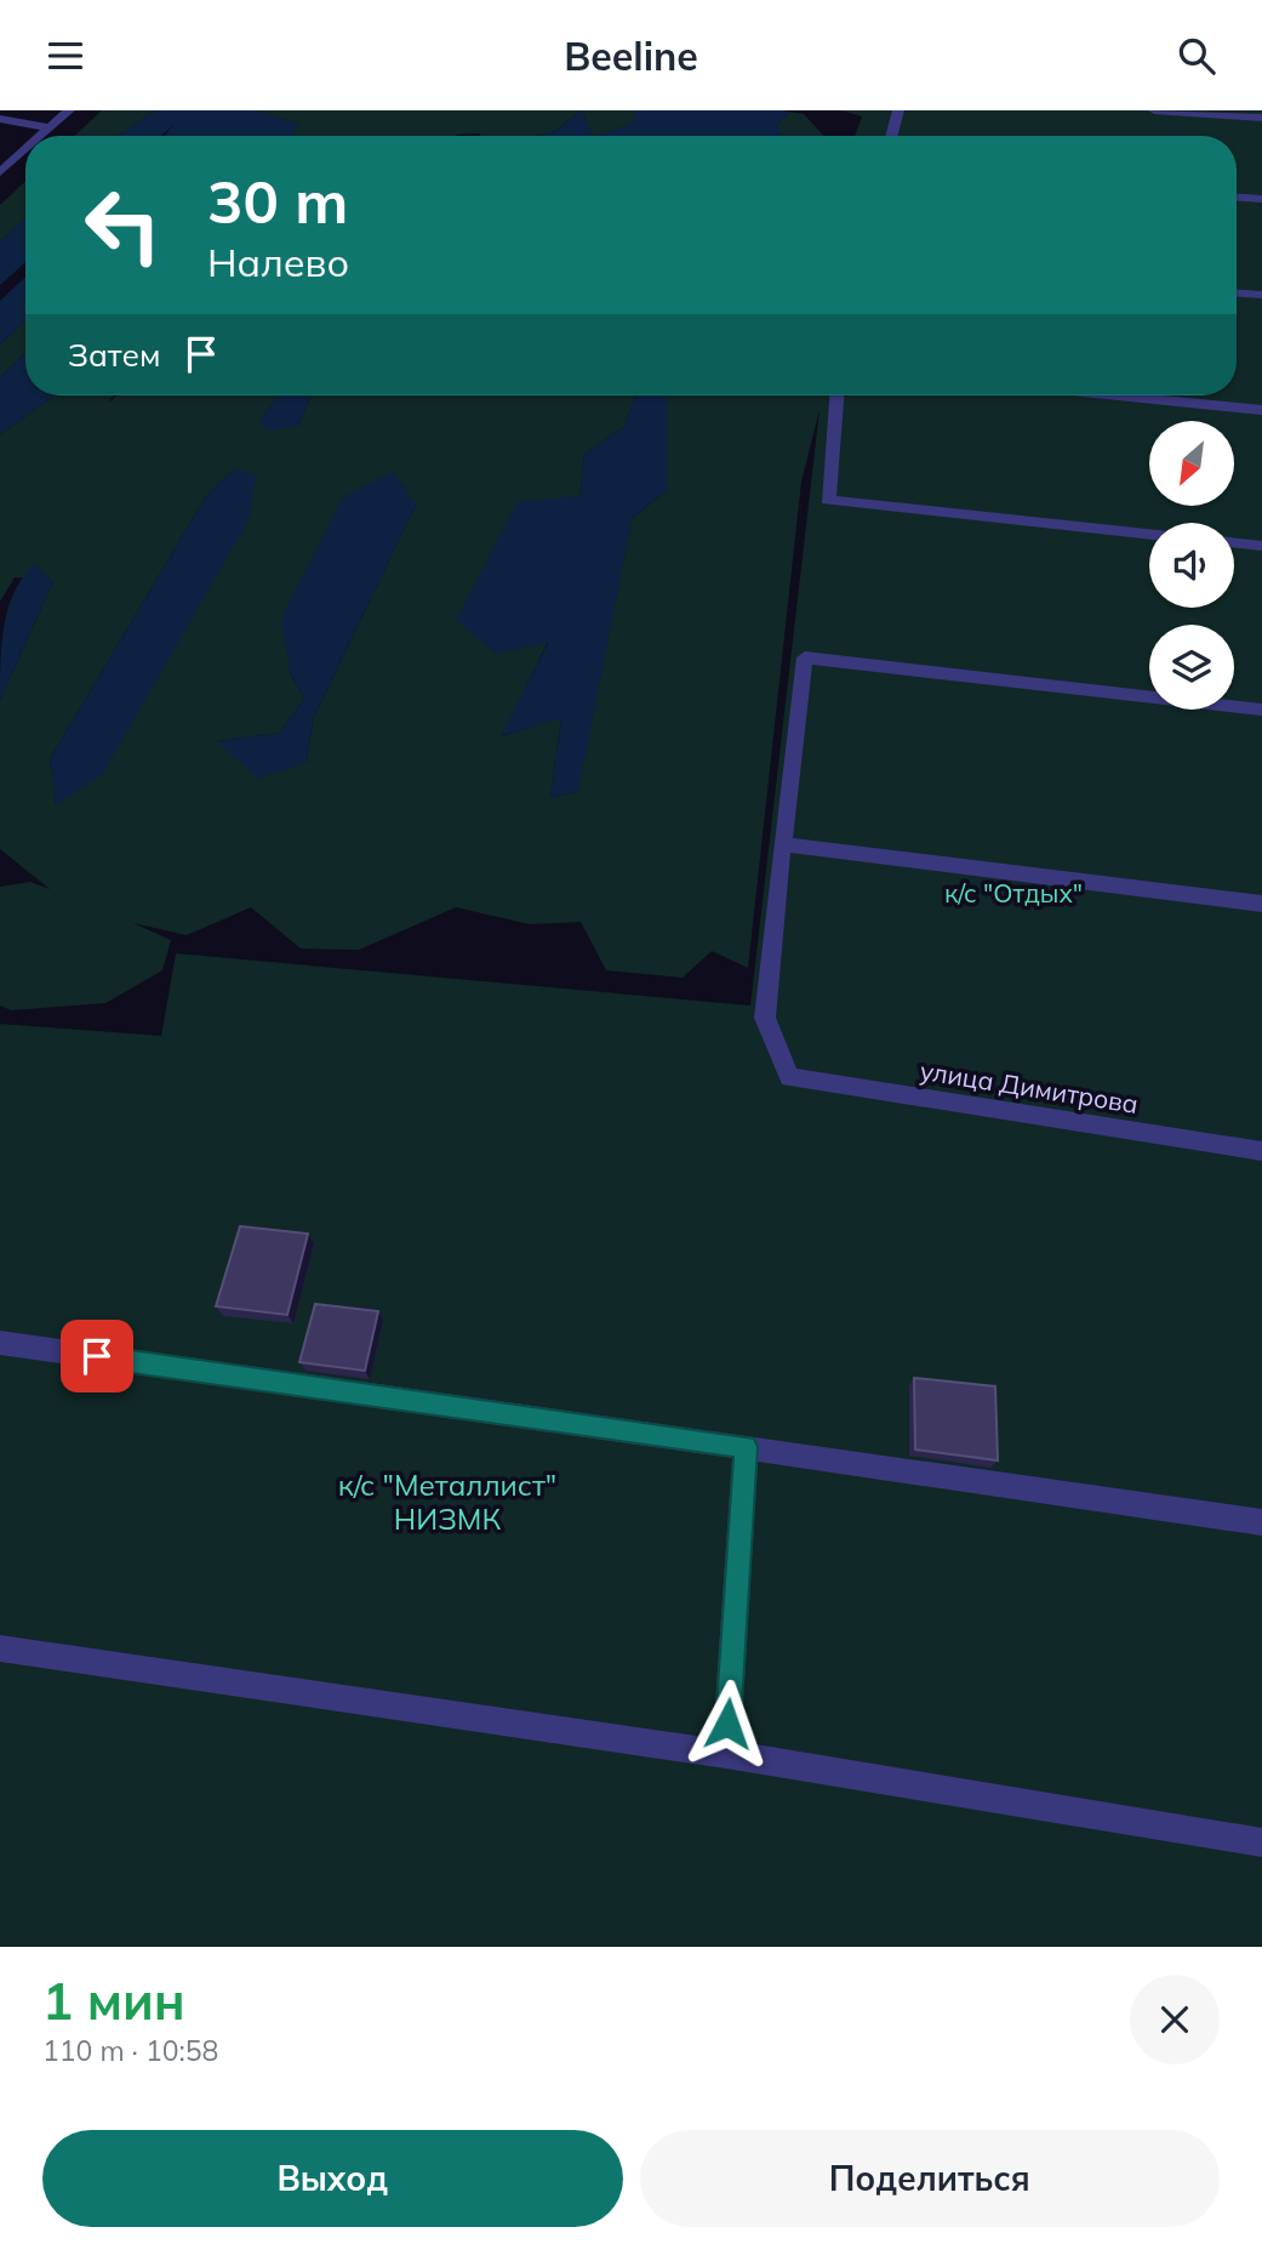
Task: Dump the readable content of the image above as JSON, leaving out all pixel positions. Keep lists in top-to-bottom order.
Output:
{
  "streets": {
    "street": ["улица Димитрова"]
  },
  "parks": ["к/с \"Отдых\"", "к/с \"Металлист\" НИЗМК"],
  "north": "bottom left",
  "page": {
    "header": "Beeline",
    "turn": ["30 m", "Налево"],
    "then": "Затем",
    "heading": ["1 мин", "110 m · 10:58"],
    "buttons": ["Выход", "Поделиться"]
  }
}
